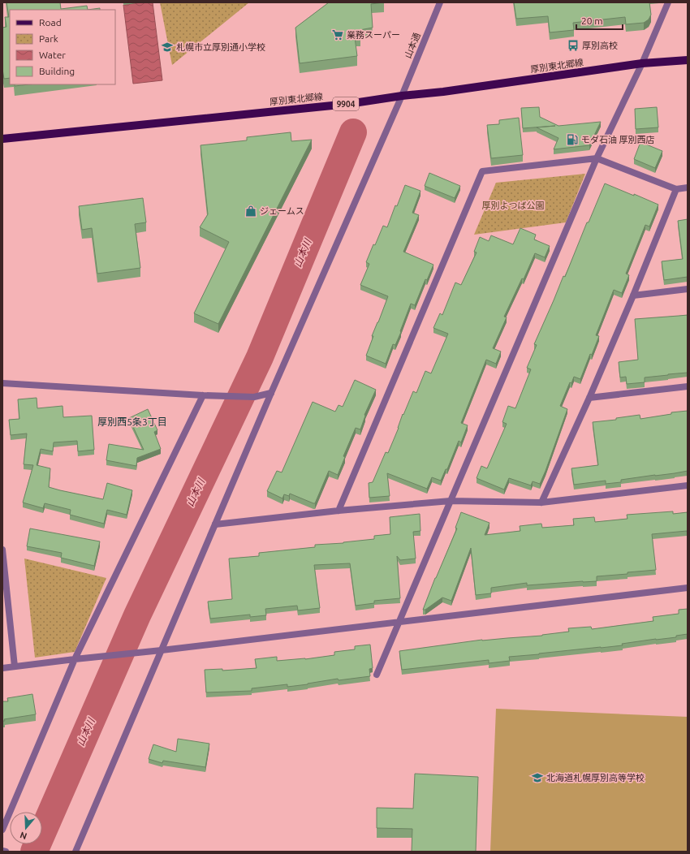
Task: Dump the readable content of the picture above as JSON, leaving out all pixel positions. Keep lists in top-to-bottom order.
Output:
{
  "streets": {
    "main road": ["厚別東北郷線", "9904"],
    "street": ["山本通"]
  },
  "crossings": [
    ["山本通", "厚別東北郷線"]
  ],
  "districts": ["厚別西5条3丁目"],
  "water": ["山本川"],
  "parks": ["厚別よつば公園"],
  "places": {
    "supermarket": ["業務スーパー"],
    "bus stop": ["厚別高校"],
    "school or university": ["札幌市立厚別通小学校", "北海道札幌厚別高等学校"],
    "fuel station": ["モダ石油 厚別西店"],
    "shop": ["ジェームス"]
  },
  "legend": [
    "Road",
    "Park",
    "Water",
    "Building"
  ],
  "scale_bar": "20 m",
  "north": "bottom"
}
